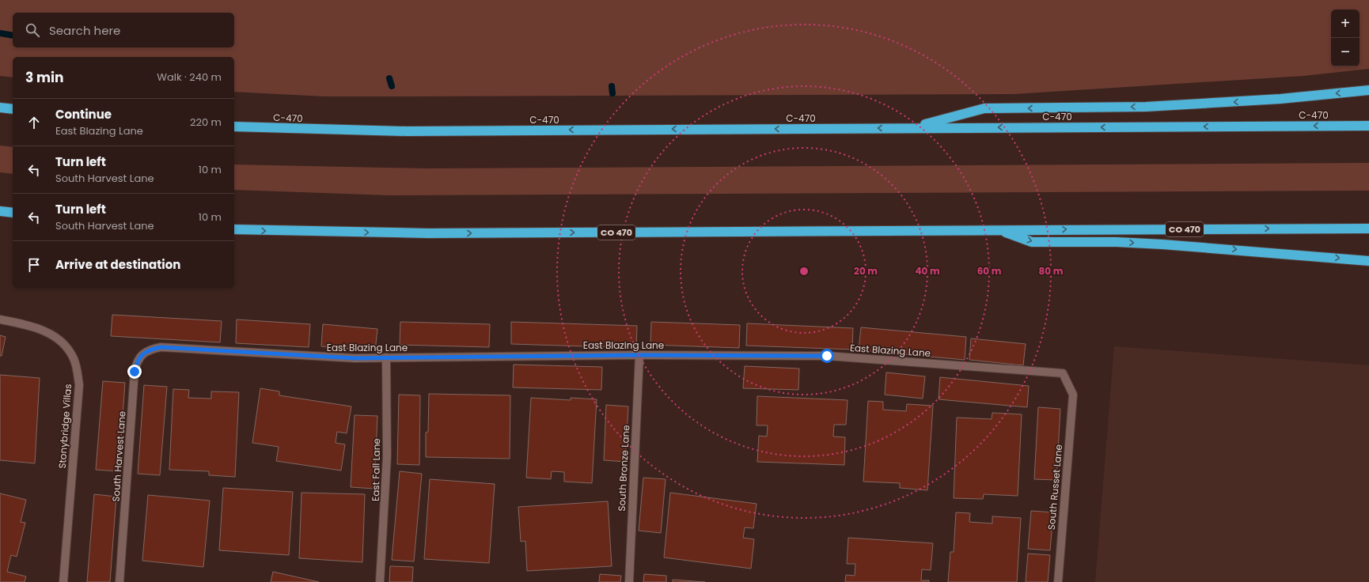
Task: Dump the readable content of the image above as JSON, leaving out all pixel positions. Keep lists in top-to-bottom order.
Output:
{
  "streets": {
    "highway": ["C-470", "CO 470"],
    "lane": [
      "East Blazing Lane",
      "Stonybridge Villas",
      "South Harvest Lane",
      "South Bronze Lane",
      "East Fall Lane",
      "South Russet Lane"
    ]
  },
  "crossings": [
    ["East Blazing Lane", "South Harvest Lane"],
    ["East Blazing Lane", "South Bronze Lane"],
    ["East Blazing Lane", "East Fall Lane"],
    ["East Blazing Lane", "South Russet Lane"]
  ],
  "page": {
    "map_buttons": ["+", "−"],
    "search": "Search here",
    "heading": ["3 min", "Walk · 240 m"],
    "list": [
      ["Continue", "East Blazing Lane", "220 m"],
      ["Turn left", "South Harvest Lane", "10 m"],
      ["Turn left", "South Harvest Lane", "10 m"],
      "Arrive at destination"
    ]
  },
  "rings": [
    "20 m",
    "40 m",
    "60 m",
    "80 m"
  ]
}
